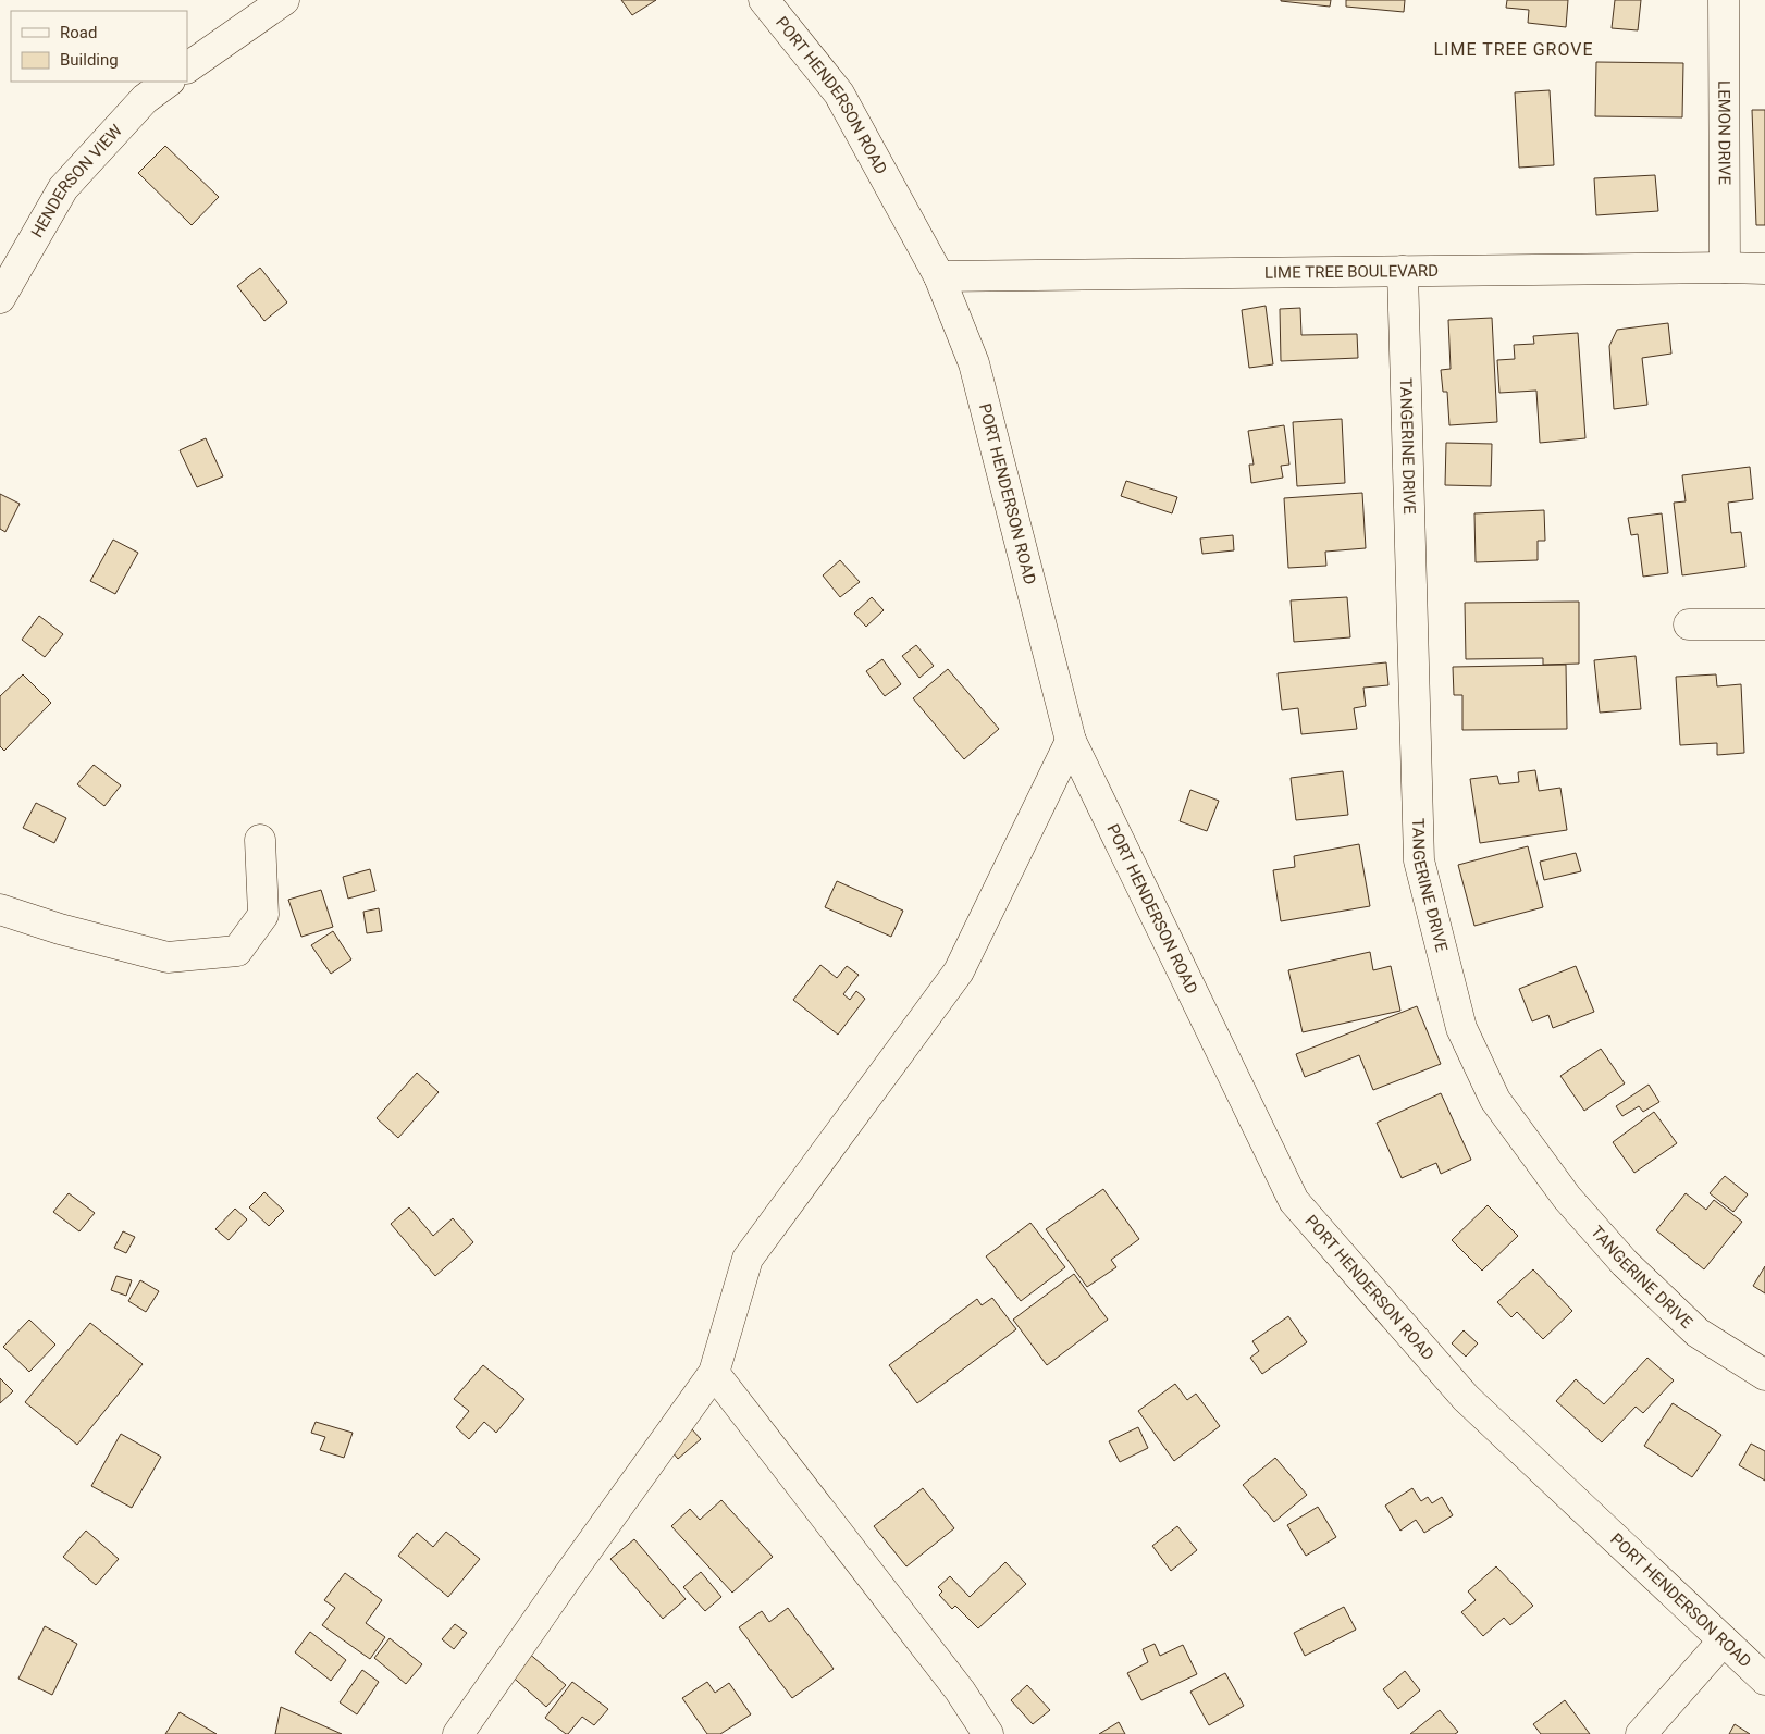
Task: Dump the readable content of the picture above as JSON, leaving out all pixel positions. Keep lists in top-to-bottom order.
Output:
{
  "streets": {
    "street": [
      "PORT HENDERSON ROAD",
      "LEMON DRIVE",
      "HENDERSON VIEW",
      "LIME TREE BOULEVARD",
      "TANGERINE DRIVE"
    ]
  },
  "crossings": [
    ["PORT HENDERSON ROAD", "LIME TREE BOULEVARD"],
    ["LEMON DRIVE", "LIME TREE BOULEVARD"],
    ["LIME TREE BOULEVARD", "TANGERINE DRIVE"]
  ],
  "districts": ["LIME TREE GROVE"],
  "legend": ["Road", "Building"]
}
